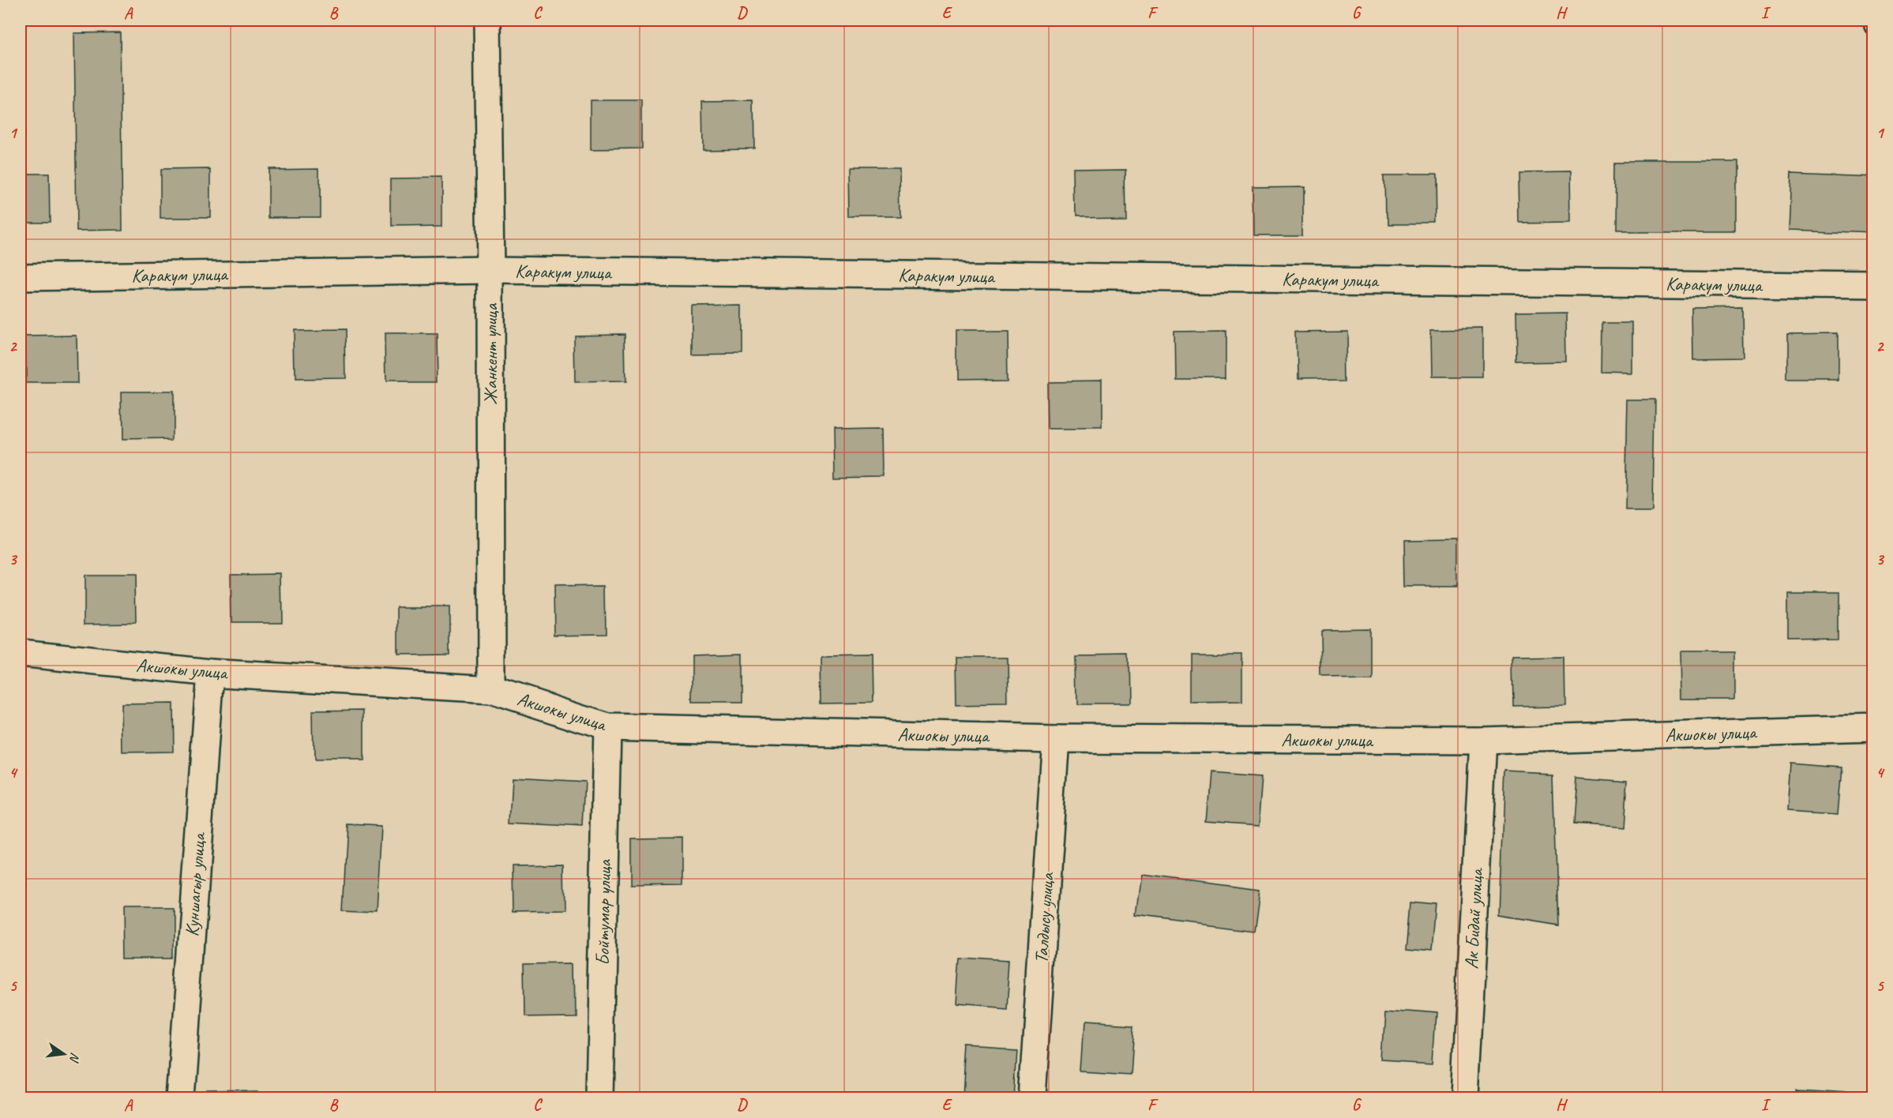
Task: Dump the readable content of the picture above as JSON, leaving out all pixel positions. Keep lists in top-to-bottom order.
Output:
{
  "streets": {
    "street": [
      "Каракум улица",
      "Жанкент улица",
      "Акшокы улица",
      "Куншагыр улица",
      "Бойтумар улица",
      "Талдысу улица",
      "Ак Бидай улица"
    ]
  },
  "crossings": [
    ["Каракум улица", "Жанкент улица"],
    ["Жанкент улица", "Акшокы улица"],
    ["Акшокы улица", "Куншагыр улица"],
    ["Акшокы улица", "Бойтумар улица"],
    ["Акшокы улица", "Талдысу улица"],
    ["Акшокы улица", "Ак Бидай улица"]
  ],
  "north": "right",
  "grid": {
    "columns": [
      "A",
      "B",
      "C",
      "D",
      "E",
      "F",
      "G",
      "H",
      "I"
    ],
    "rows": [
      "1",
      "2",
      "3",
      "4",
      "5"
    ]
  }
}
